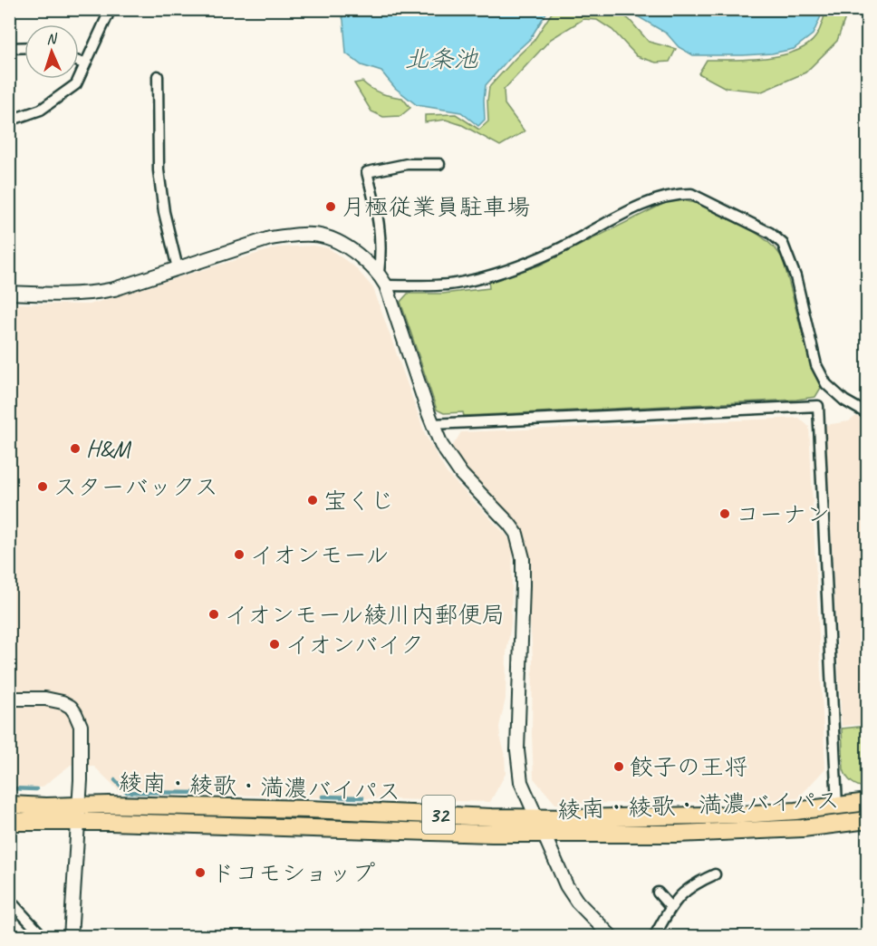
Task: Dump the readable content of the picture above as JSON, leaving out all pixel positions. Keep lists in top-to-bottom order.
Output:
{
  "streets": {
    "highway": ["綾南・綾歌・満濃バイパス", "32"]
  },
  "water": ["北条池"],
  "places": [
    "月極従業員駐車場",
    "H&M",
    "スターバックス",
    "宝くじ",
    "コーナン",
    "イオンモール",
    "イオンモール綾川内郵便局",
    "イオンバイク",
    "餃子の王将",
    "ドコモショップ"
  ],
  "north": "top"
}
